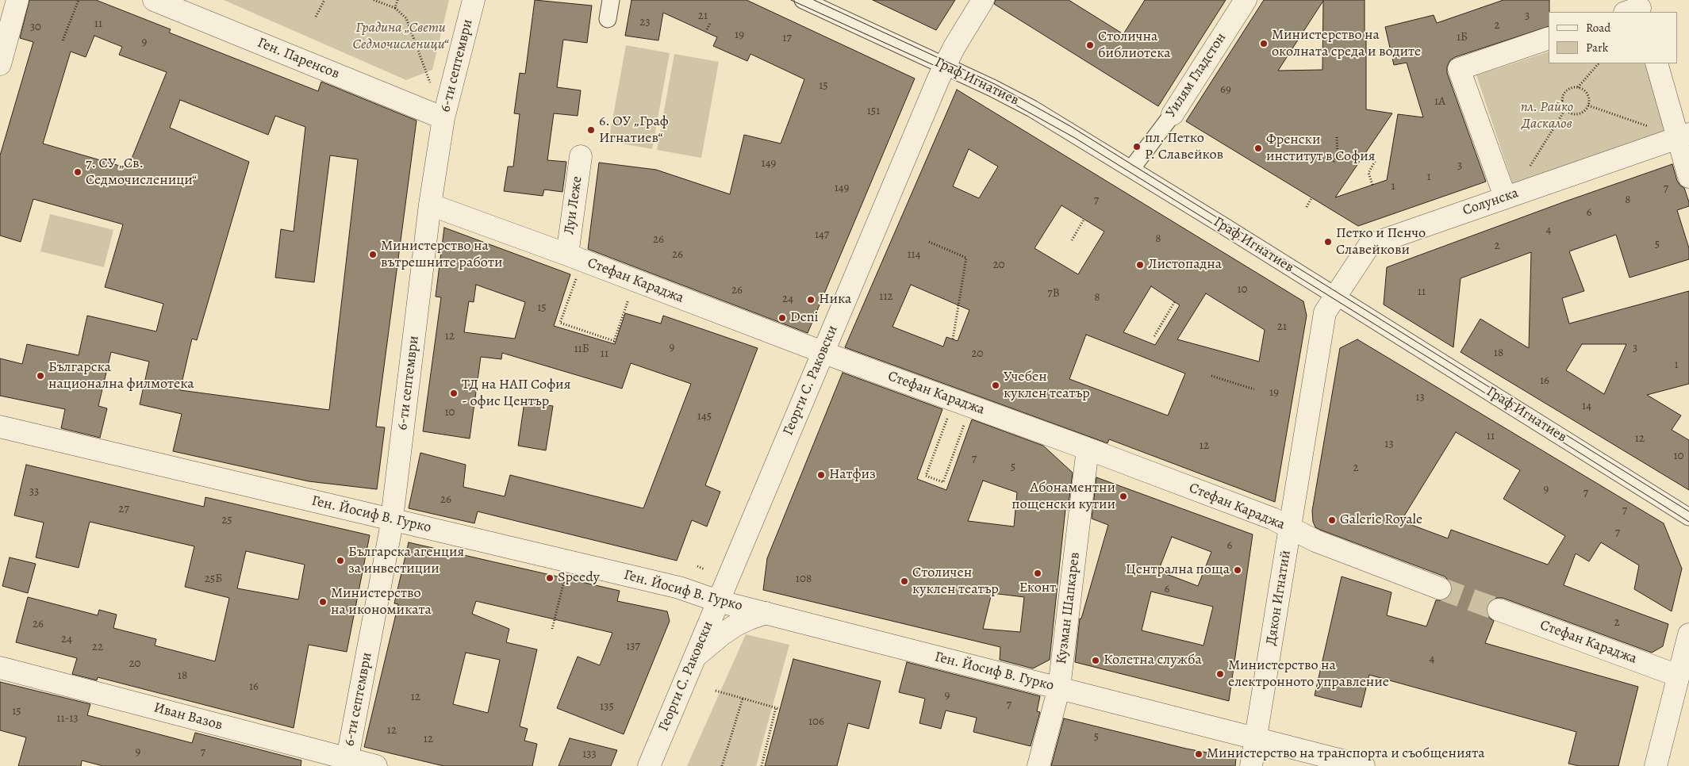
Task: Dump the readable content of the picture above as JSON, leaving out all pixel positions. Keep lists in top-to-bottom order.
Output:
{
  "streets": {
    "street": [
      "Ген. Паренсов",
      "6-ти септември",
      "Уилям Гладстон",
      "Граф Игнатиев",
      "Солунска",
      "Луи Леже",
      "Стефан Караджа",
      "Георги С. Раковски",
      "Ген. Йосиф В. Гурко",
      "Дякон Игнатий",
      "Кузман Шапкарев",
      "Иван Вазов"
    ]
  },
  "crossings": [
    ["Ген. Паренсов", "6-ти септември"],
    ["6-ти септември", "Стефан Караджа"],
    ["6-ти септември", "Ген. Йосиф В. Гурко"],
    ["6-ти септември", "Иван Вазов"],
    ["Уилям Гладстон", "Граф Игнатиев"],
    ["Граф Игнатиев", "Солунска"],
    ["Граф Игнатиев", "Георги С. Раковски"],
    ["Граф Игнатиев", "Дякон Игнатий"],
    ["Солунска", "Дякон Игнатий"],
    ["Луи Леже", "Стефан Караджа"],
    ["Стефан Караджа", "Георги С. Раковски"],
    ["Стефан Караджа", "Дякон Игнатий"],
    ["Стефан Караджа", "Кузман Шапкарев"],
    ["Георги С. Раковски", "Ген. Йосиф В. Гурко"],
    ["Ген. Йосиф В. Гурко", "Дякон Игнатий"],
    ["Ген. Йосиф В. Гурко", "Кузман Шапкарев"]
  ],
  "parks": ["Градина „Свети Седмочисленици“", "пл. Райко Даскалов"],
  "places": [
    "Министерство на околната среда и водите",
    "Столична библиотека",
    "6. ОУ „Граф Игнатиев“",
    "пл. Петко Р. Славейков",
    "Френски институт в София",
    "7. СУ „Св. Седмочисленици“",
    "Петко и Пенчо Славейкови",
    "Министерство на вътрешните работи",
    "Листопадна",
    "Ника",
    "Deni",
    "Българска национална филмотека",
    "Учебен куклен театър",
    "ТД на НАП София - офис Център",
    "Натфиз",
    "Абонаментни пощенски кутии",
    "Galerie Royale",
    "Българска агенция за инвестиции",
    "Централна поща",
    "Еконт",
    "Speedy",
    "Столичен куклен театър",
    "Министерство на икономиката",
    "Колетна служба",
    "Министерство на електронното управление",
    "Министерство на транспорта и съобщенията"
  ],
  "house_numbers": [
    "21",
    "3",
    "23",
    "11",
    "2",
    "30",
    "19",
    "1Б",
    "17",
    "9",
    "15",
    "69",
    "1А",
    "151",
    "149",
    "3",
    "1",
    "1",
    "149",
    "7",
    "8",
    "7",
    "6",
    "4",
    "147",
    "8",
    "26",
    "5",
    "2",
    "26",
    "114",
    "20",
    "10",
    "26",
    "11",
    "7В",
    "112",
    "8",
    "24",
    "15",
    "21",
    "12",
    "9",
    "3",
    "11Б",
    "18",
    "11",
    "20",
    "1",
    "16",
    "19",
    "13",
    "14",
    "10",
    "145",
    "11",
    "12",
    "13",
    "12",
    "10",
    "7",
    "5",
    "2",
    "9",
    "33",
    "7",
    "26",
    "27",
    "7",
    "25",
    "7",
    "6",
    "25Б",
    "108",
    "6",
    "2",
    "26",
    "24",
    "137",
    "22",
    "4",
    "20",
    "18",
    "16",
    "9",
    "12",
    "7",
    "135",
    "15",
    "11-13",
    "106",
    "12",
    "5",
    "12",
    "9",
    "7",
    "133"
  ],
  "legend": ["Road", "Park"]
}
